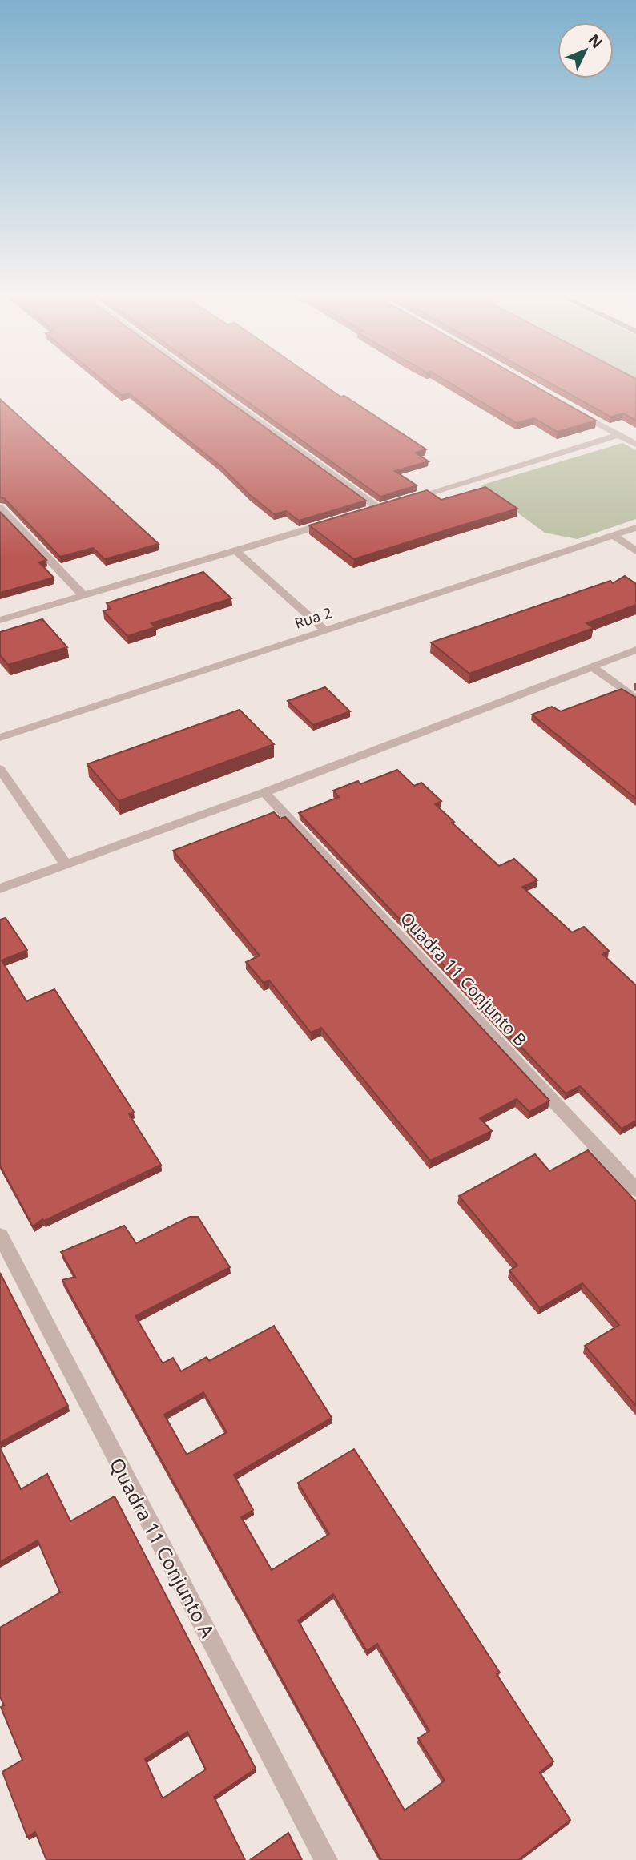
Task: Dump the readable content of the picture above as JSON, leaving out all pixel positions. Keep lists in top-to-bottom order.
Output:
{
  "streets": {
    "street": ["Rua 2", "Quadra 11 Conjunto B", "Quadra 11 Conjunto A"]
  },
  "north": "top right"
}
